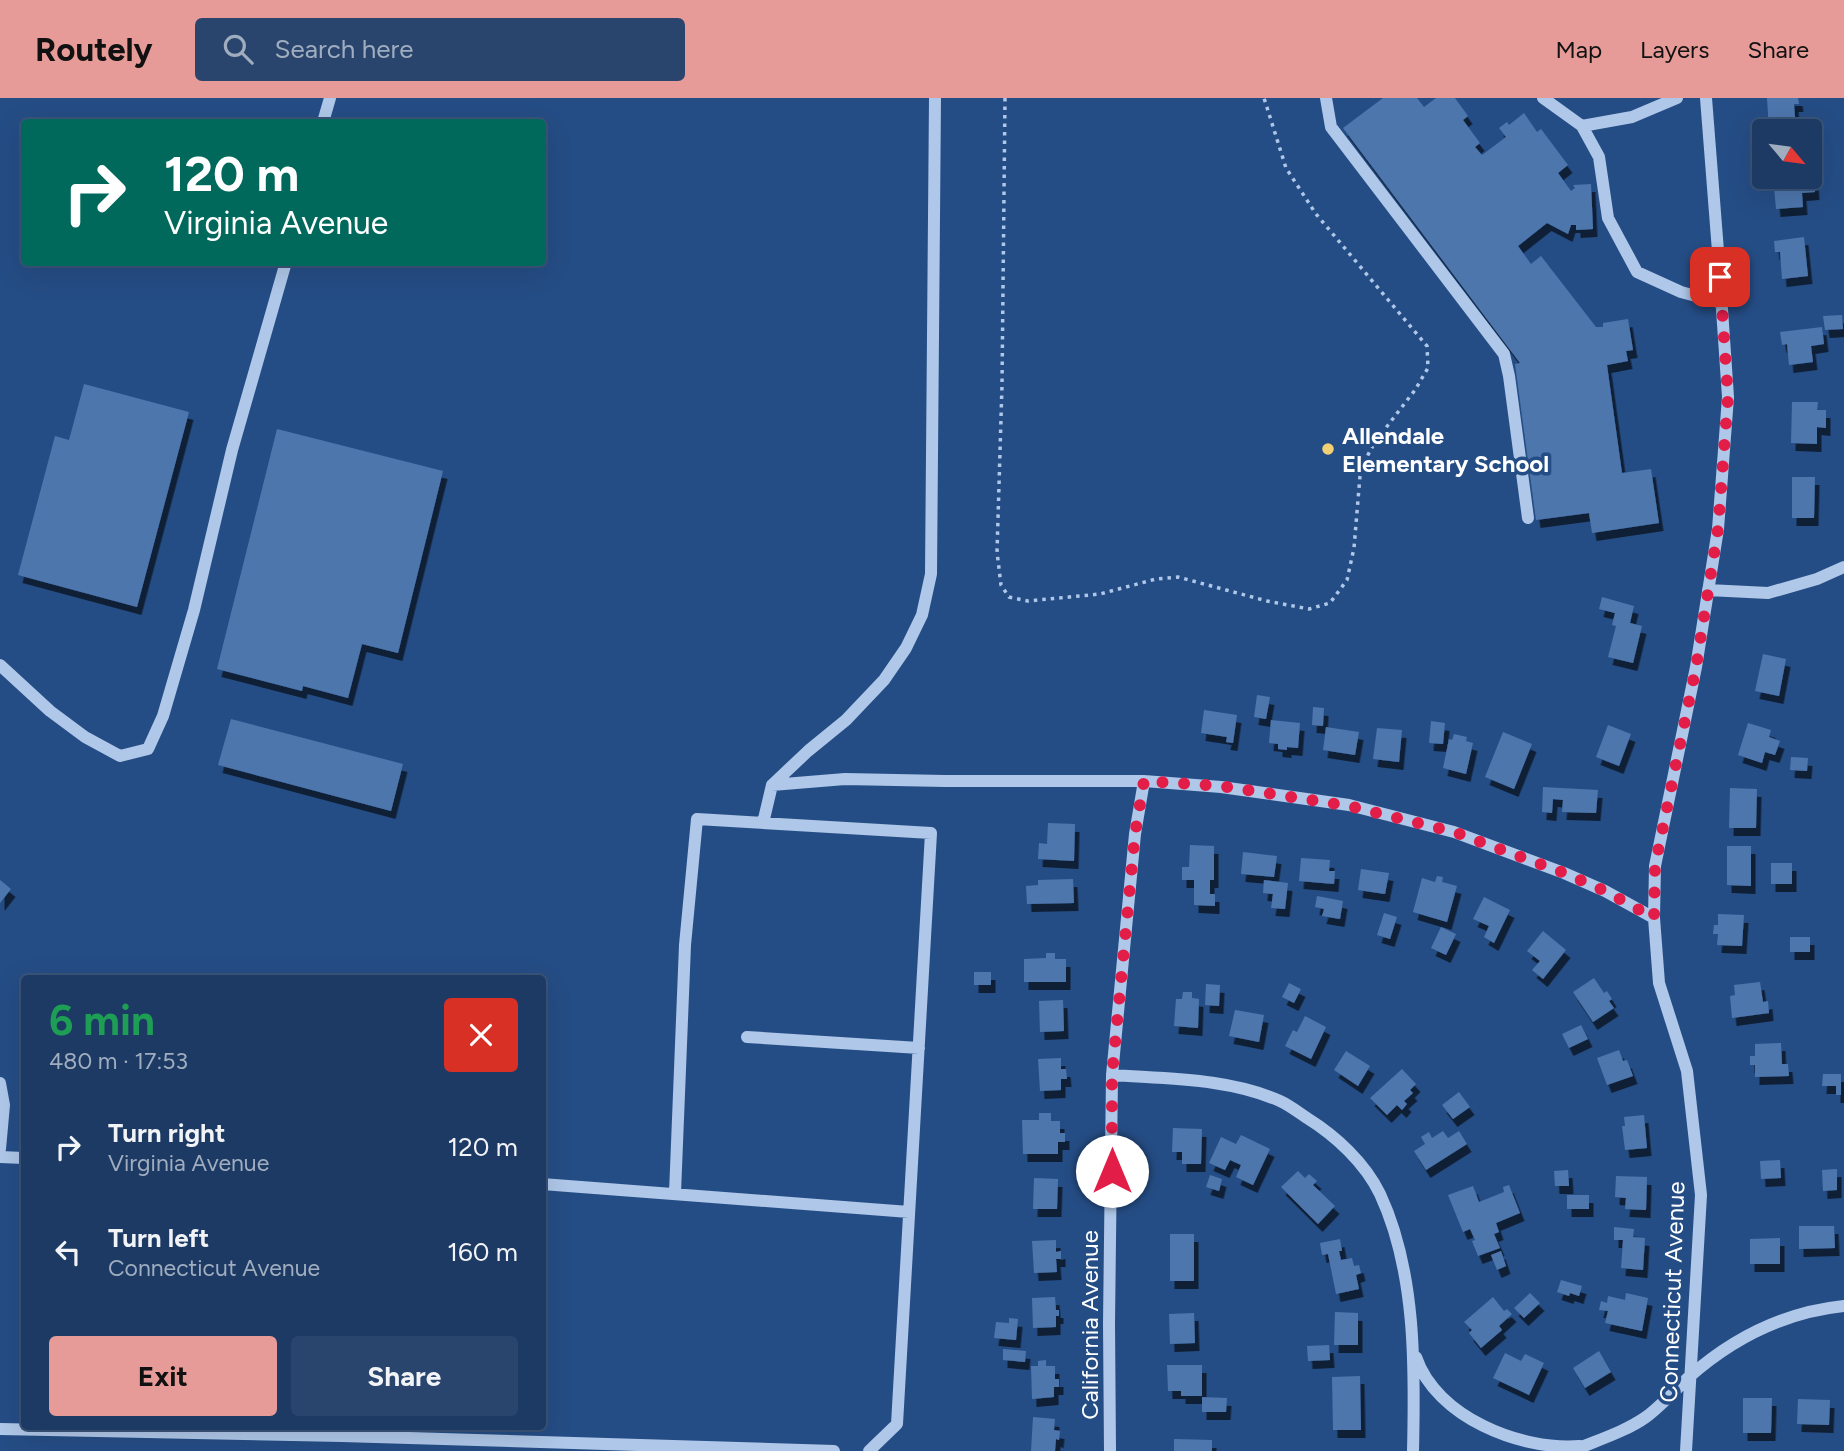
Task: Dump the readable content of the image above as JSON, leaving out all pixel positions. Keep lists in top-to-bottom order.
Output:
{
  "streets": {
    "street": ["Connecticut Avenue", "California Avenue"]
  },
  "places": ["Allendale Elementary School"],
  "north": "bottom right",
  "page": {
    "header": "Routely",
    "search": "Search here",
    "nav": ["Map", "Layers", "Share"],
    "turn": ["120 m", "Virginia Avenue"],
    "heading": ["6 min", "480 m · 17:53"],
    "list": [
      {
        "name": "Turn right",
        "note": "Virginia Avenue",
        "value": "120 m"
      },
      {
        "name": "Turn left",
        "note": "Connecticut Avenue",
        "value": "160 m"
      }
    ],
    "buttons": ["Exit", "Share"]
  }
}
